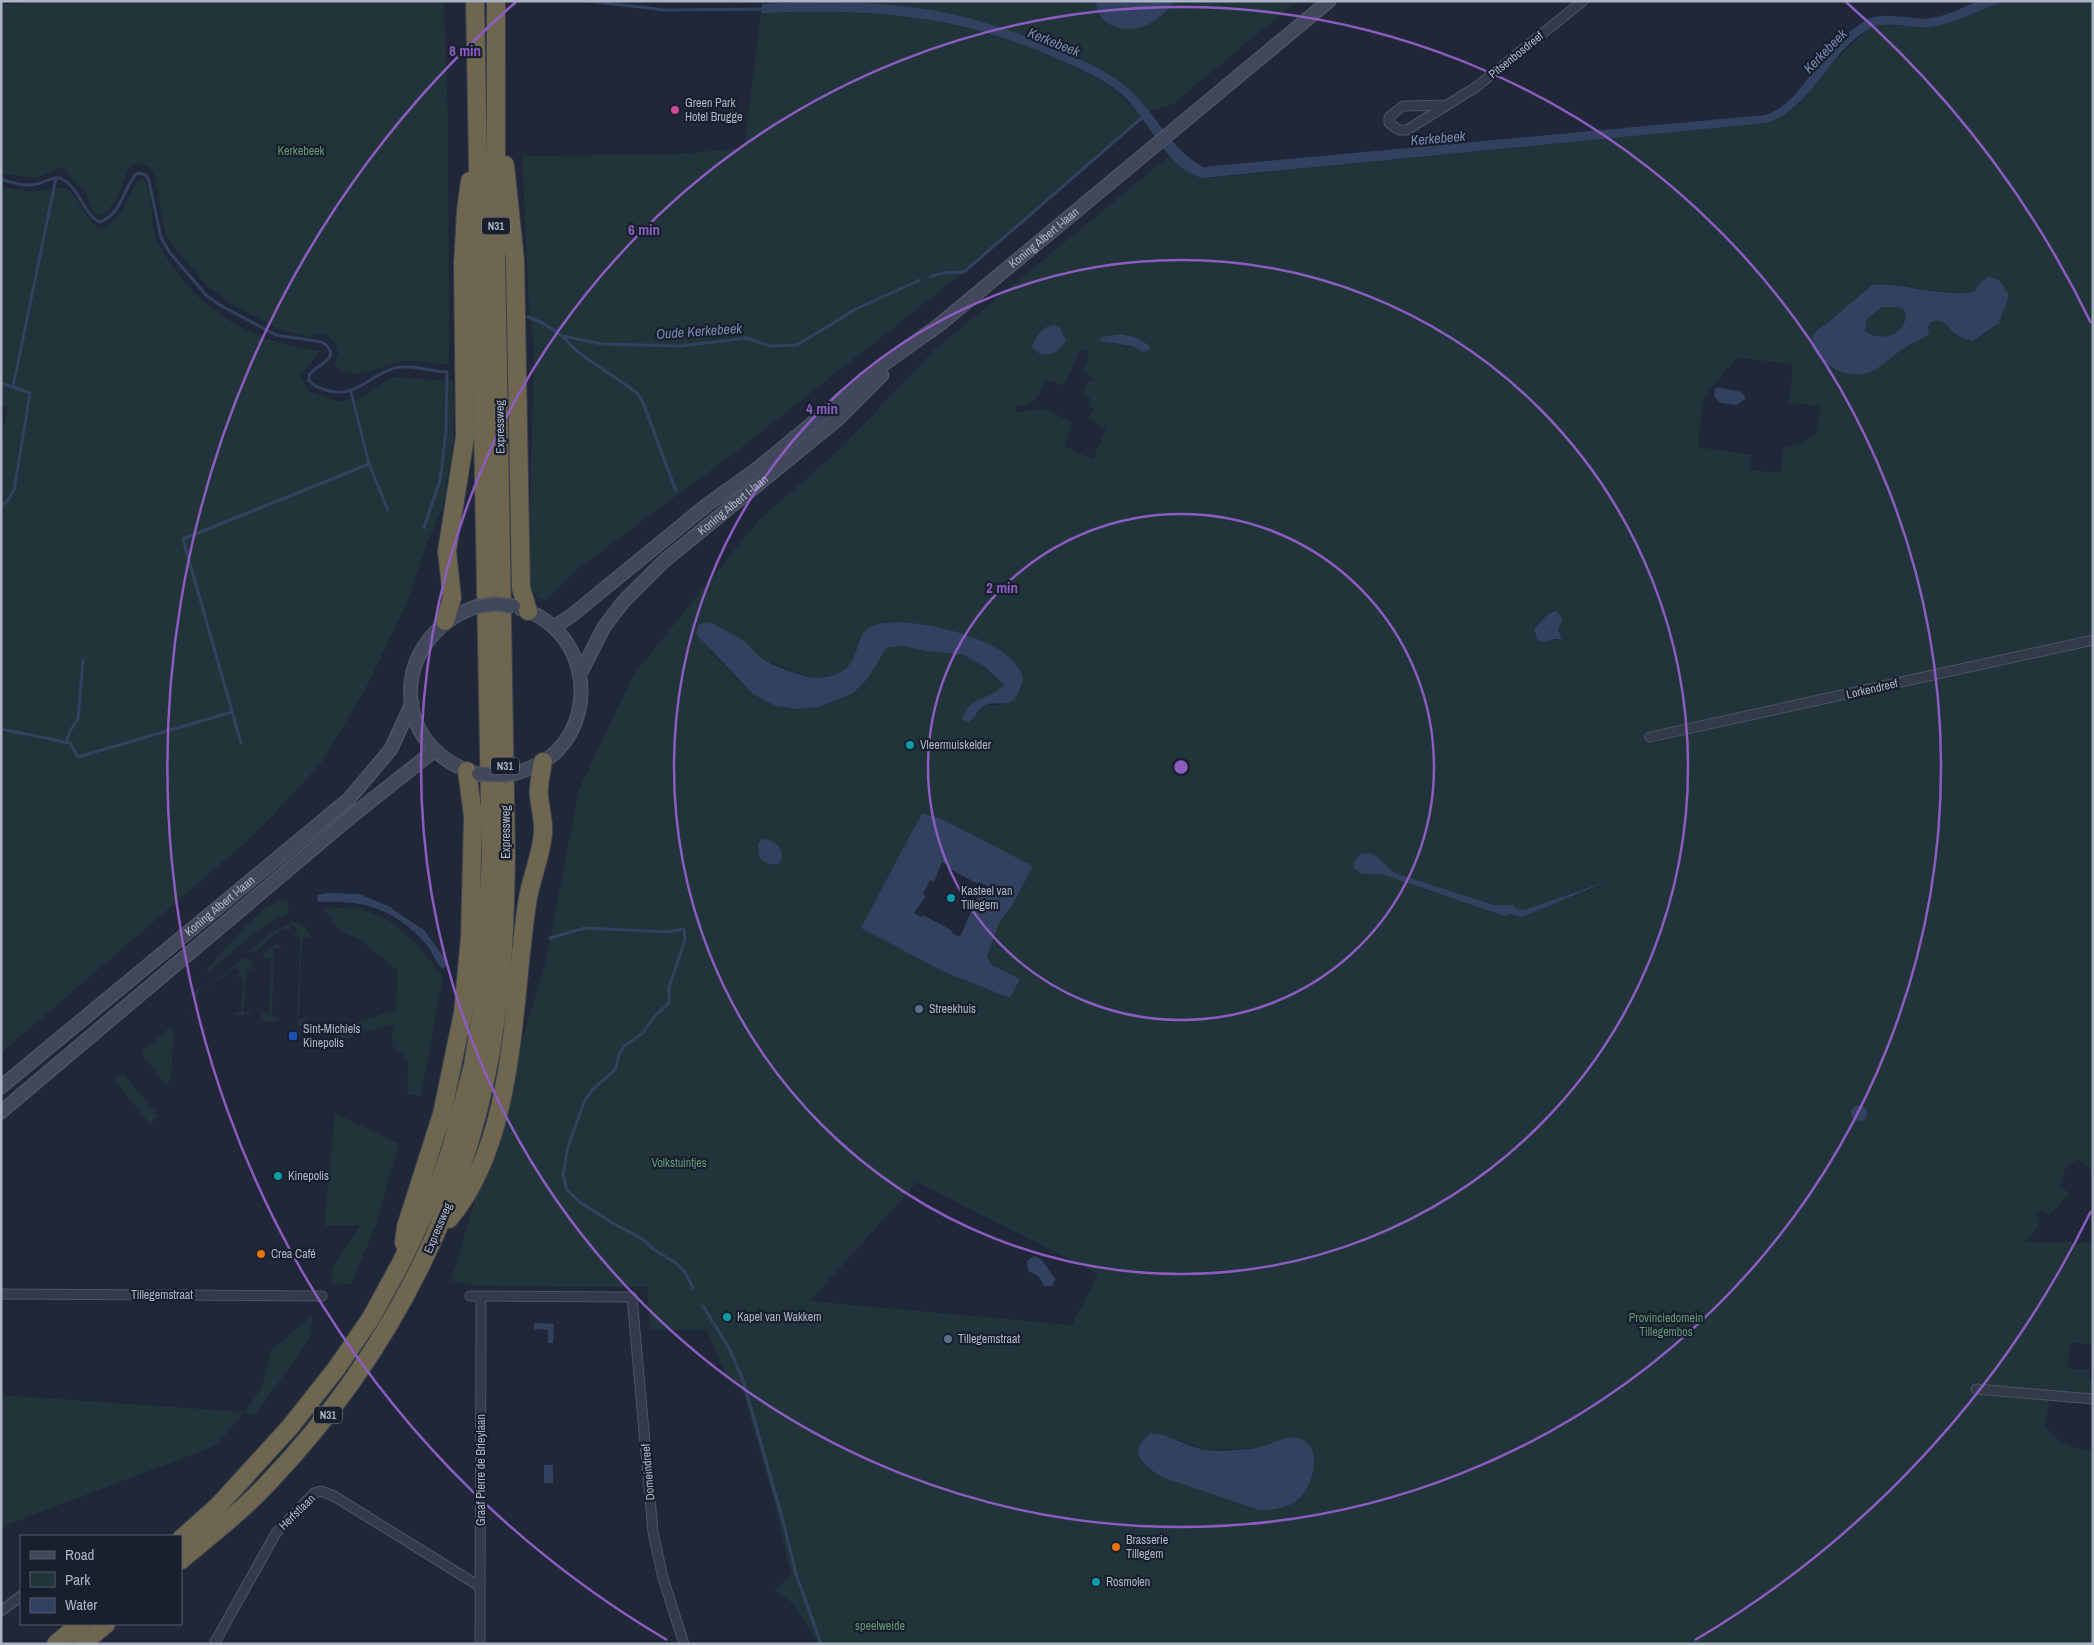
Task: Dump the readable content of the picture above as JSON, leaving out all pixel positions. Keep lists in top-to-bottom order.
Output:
{
  "streets": {
    "highway": ["N31", "Expressweg"],
    "main road": ["Koning Albert I-laan"],
    "street": [
      "Pitsenbosdreef",
      "Lorkendreef",
      "Tillegemstraat",
      "Graaf Pierre de Brieylaan",
      "Domeindreef",
      "Herfstlaan"
    ]
  },
  "crossings": [
    ["N31", "Koning Albert I-laan"],
    ["N31", "Expressweg"],
    ["Graaf Pierre de Brieylaan", "Domeindreef"],
    ["Graaf Pierre de Brieylaan", "Herfstlaan"]
  ],
  "water": ["Kerkebeek", "Oude Kerkebeek"],
  "parks": [
    "Kerkebeek",
    "Volkstuintjes",
    "Provinciedomein Tillegembos",
    "speelweide"
  ],
  "places": {
    "other": [
      "Green Park Hotel Brugge",
      "Vleermuiskelder",
      "Kasteel van Tillegem",
      "Streekhuis",
      "Kinepolis",
      "Crea Café",
      "Kapel van Wakkem",
      "Tillegemstraat",
      "Brasserie Tillegem",
      "Rosmolen"
    ],
    "transit": ["Sint-Michiels Kinepolis"]
  },
  "legend": ["Road", "Park", "Water"],
  "rings": [
    "8 min",
    "6 min",
    "4 min",
    "2 min"
  ]
}
